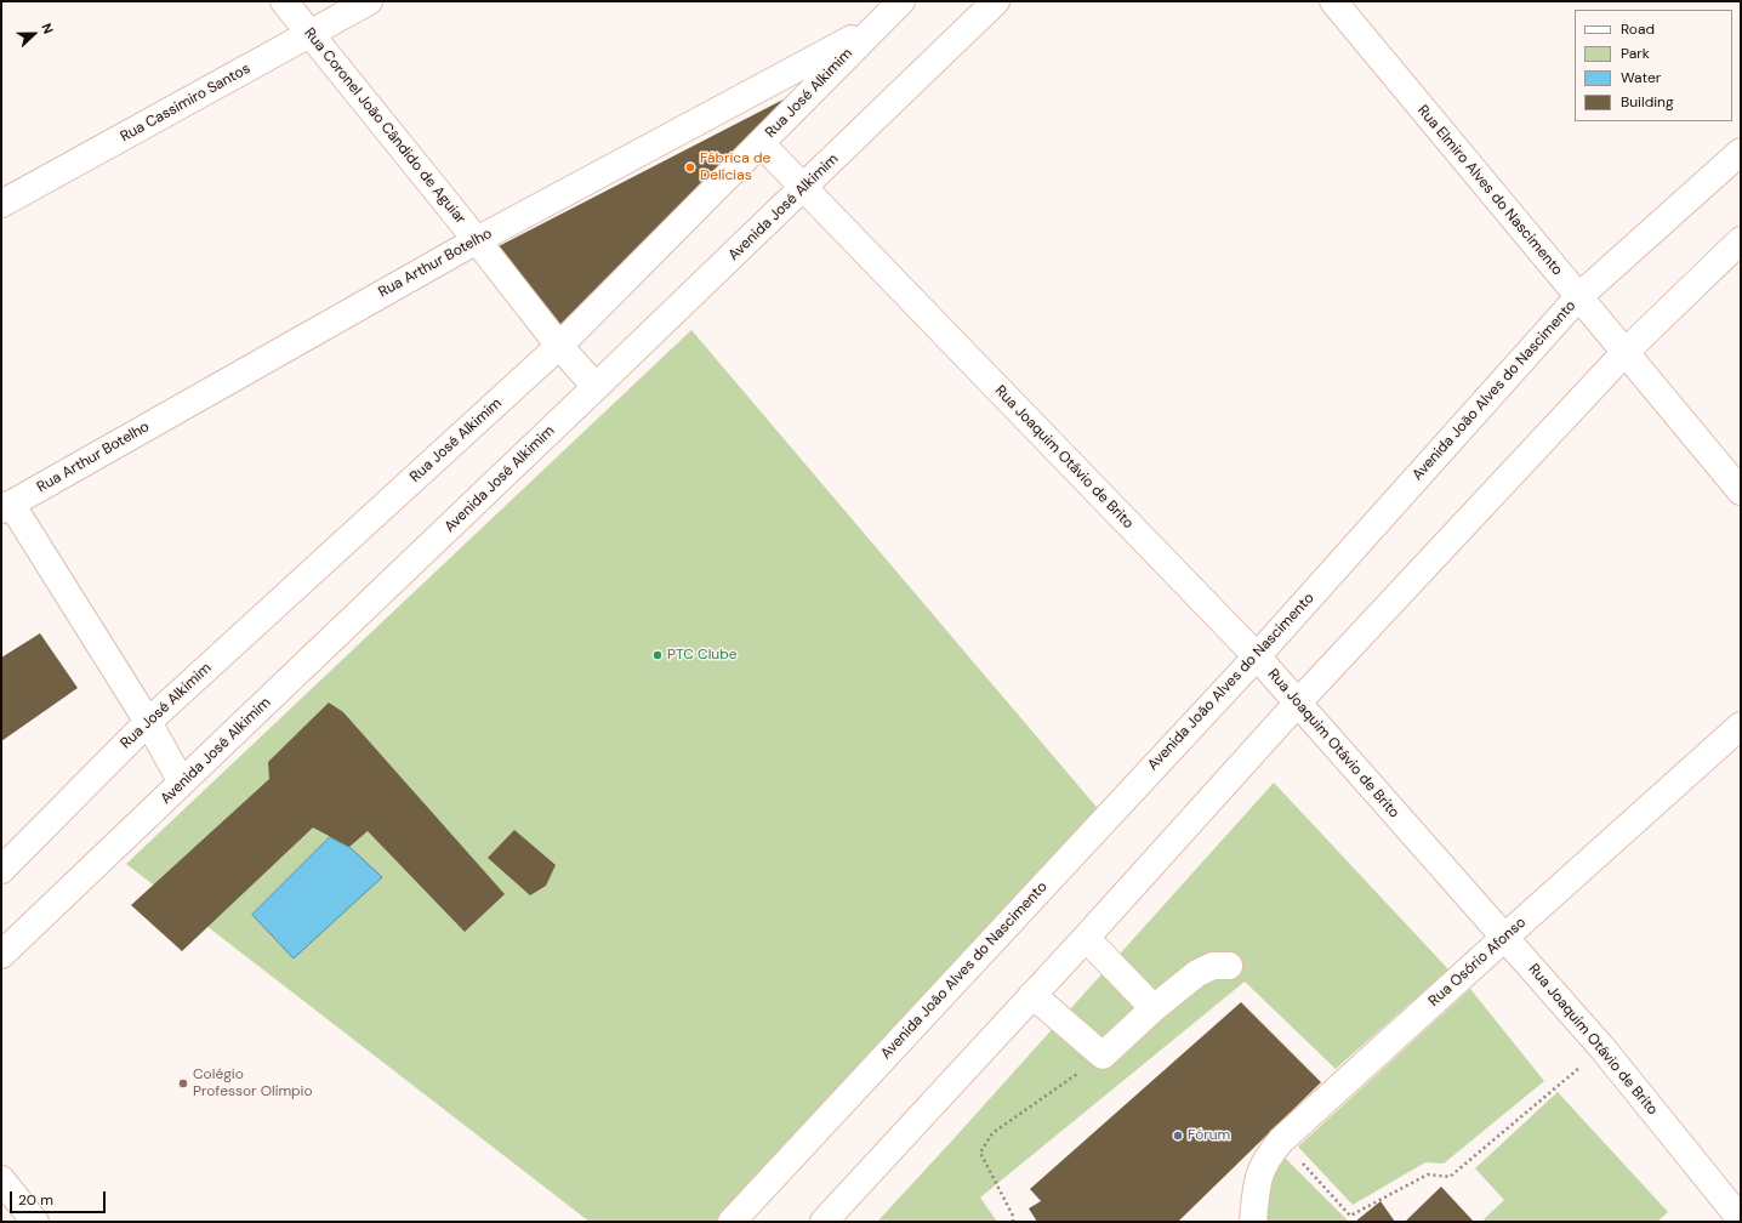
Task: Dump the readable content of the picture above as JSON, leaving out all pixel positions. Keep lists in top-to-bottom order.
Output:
{
  "streets": {
    "street": [
      "Rua José Alkimim",
      "Rua Cassimiro Santos",
      "Rua Coronel João Cândido de Aguiar",
      "Rua Elmiro Alves do Nascimento",
      "Avenida José Alkimim",
      "Rua Arthur Botelho",
      "Avenida João Alves do Nascimento",
      "Rua Joaquim Otávio de Brito",
      "Rua Osório Afonso"
    ]
  },
  "crossings": [
    ["Rua José Alkimim", "Rua Coronel João Cândido de Aguiar"],
    ["Rua José Alkimim", "Rua Arthur Botelho"],
    ["Rua José Alkimim", "Rua Joaquim Otávio de Brito"],
    ["Rua Cassimiro Santos", "Rua Coronel João Cândido de Aguiar"],
    ["Rua Coronel João Cândido de Aguiar", "Avenida José Alkimim"],
    ["Rua Coronel João Cândido de Aguiar", "Rua Arthur Botelho"],
    ["Rua Elmiro Alves do Nascimento", "Avenida João Alves do Nascimento"],
    ["Avenida José Alkimim", "Rua Joaquim Otávio de Brito"],
    ["Avenida João Alves do Nascimento", "Rua Joaquim Otávio de Brito"],
    ["Rua Joaquim Otávio de Brito", "Rua Osório Afonso"]
  ],
  "places": [
    "Fábrica de Delícias",
    "PTC Clube",
    "Colégio Professor Olímpio",
    "Fórum"
  ],
  "legend": [
    "Road",
    "Park",
    "Water",
    "Building"
  ],
  "scale_bar": "20 m",
  "north": "right"
}
